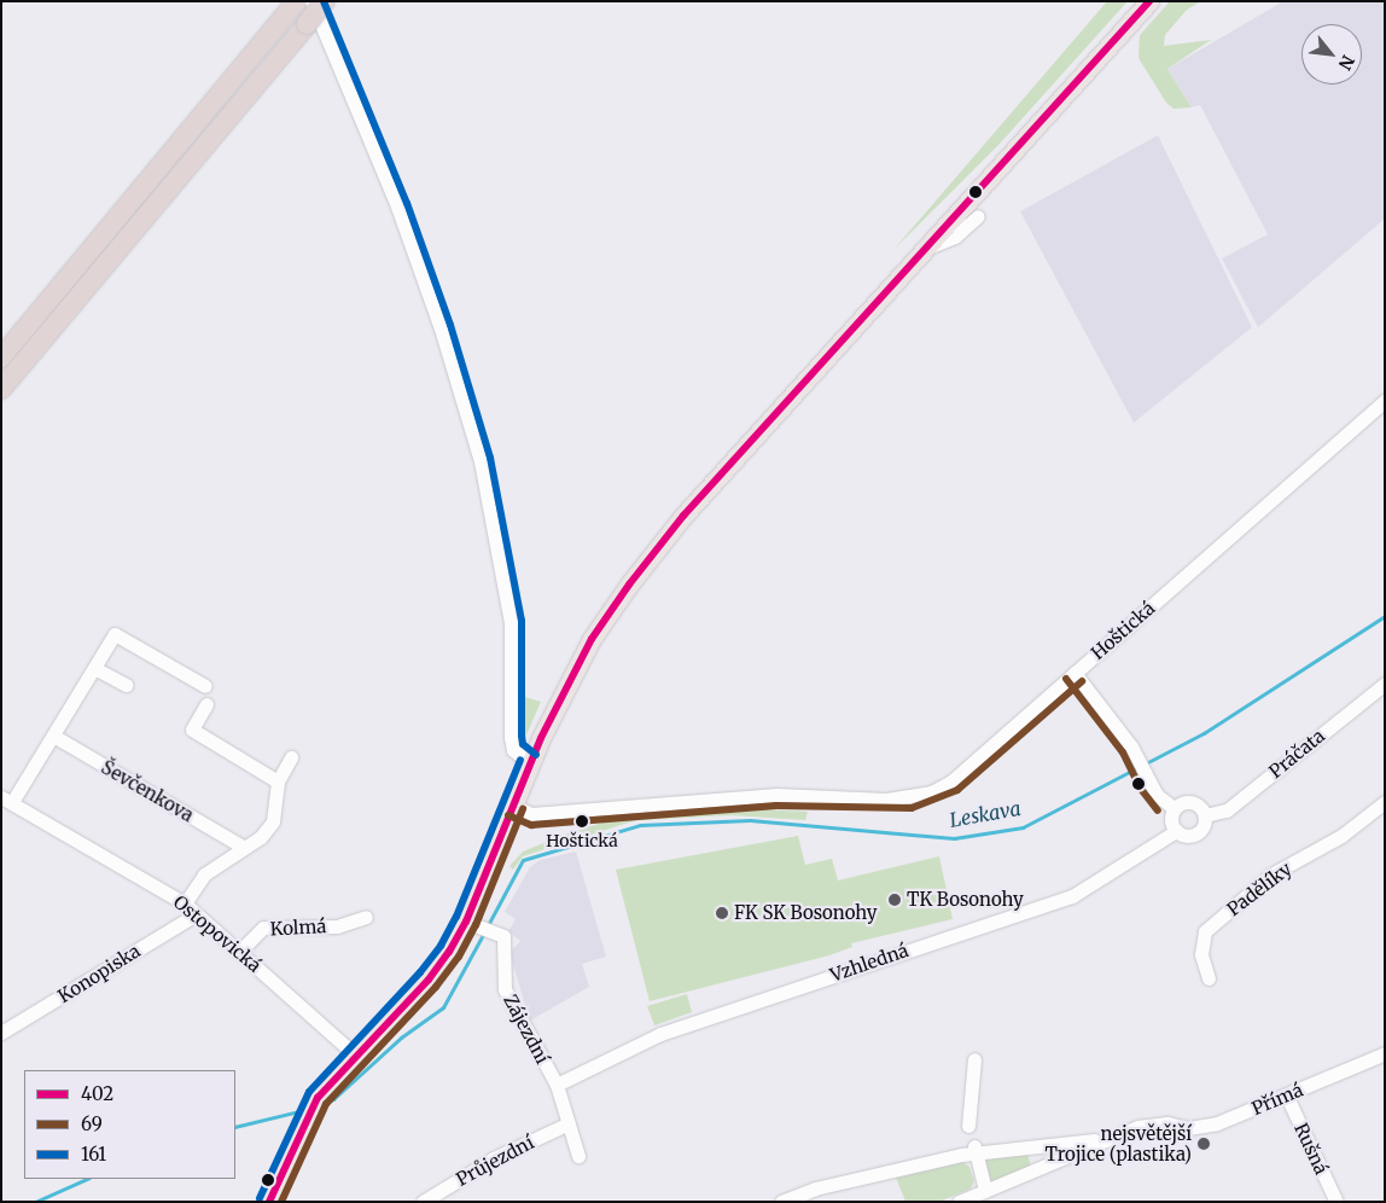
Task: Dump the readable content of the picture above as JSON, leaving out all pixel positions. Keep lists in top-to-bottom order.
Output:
{
  "streets": {
    "street": [
      "Hoštická",
      "Práčata",
      "Ševčenkova",
      "Padělíky",
      "Kolmá",
      "Ostopovická",
      "Vzhledná",
      "Konopiska",
      "Zájezdní",
      "Přímá",
      "Rušná",
      "Průjezdní"
    ]
  },
  "crossings": [
    ["Práčata", "Vzhledná"],
    ["Kolmá", "Ostopovická"],
    ["Ostopovická", "Konopiska"],
    ["Vzhledná", "Zájezdní"],
    ["Zájezdní", "Průjezdní"],
    ["Přímá", "Rušná"]
  ],
  "water": ["Leskava"],
  "places": [
    "Hoštická",
    "TK Bosonohy",
    "FK SK Bosonohy",
    "nejsvětější Trojice (plastika)"
  ],
  "lines": ["transit line 402", "transit line 161", "transit line 69"],
  "legend": ["402", "69", "161"],
  "north": "bottom right"
}
